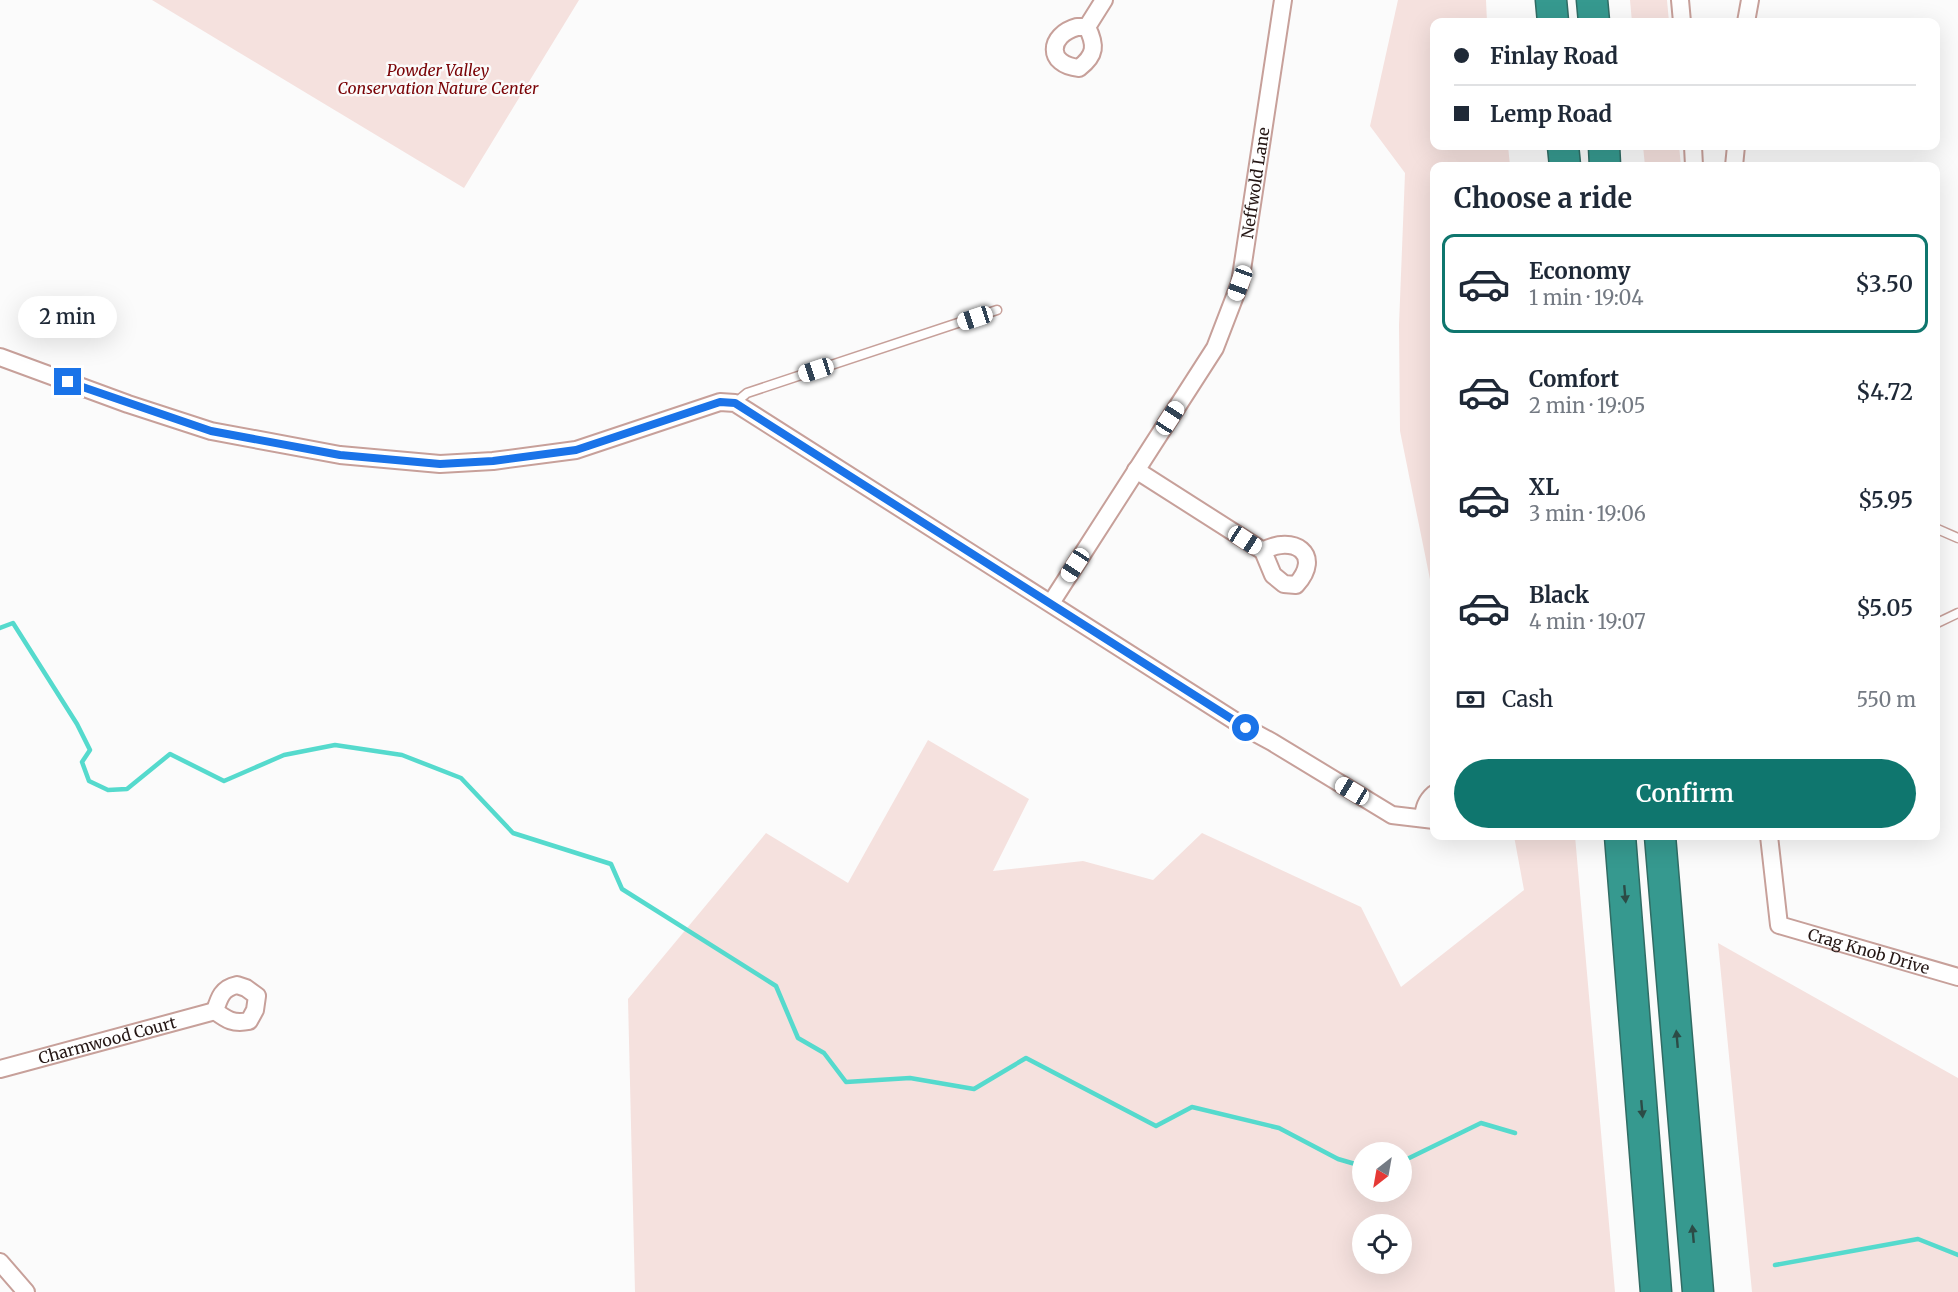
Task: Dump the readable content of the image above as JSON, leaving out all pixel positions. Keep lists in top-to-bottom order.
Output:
{
  "streets": {
    "street": ["Neffwold Lane", "Crag Knob Drive", "Charmwood Court"]
  },
  "parks": ["Powder Valley Conservation Nature Center"],
  "north": "bottom left",
  "page": {
    "banner": ["Finlay Road", "Lemp Road"],
    "heading": "Choose a ride",
    "list": [
      {
        "name": "Economy",
        "note": "1 min · 19:04",
        "value": "$3.50"
      },
      {
        "name": "Comfort",
        "note": "2 min · 19:05",
        "value": "$4.72"
      },
      {
        "name": "XL",
        "note": "3 min · 19:06",
        "value": "$5.95"
      },
      {
        "name": "Black",
        "note": "4 min · 19:07",
        "value": "$5.05"
      }
    ],
    "bubble": "2 min",
    "pay": ["Cash", "550 m"],
    "buttons": "Confirm"
  }
}
